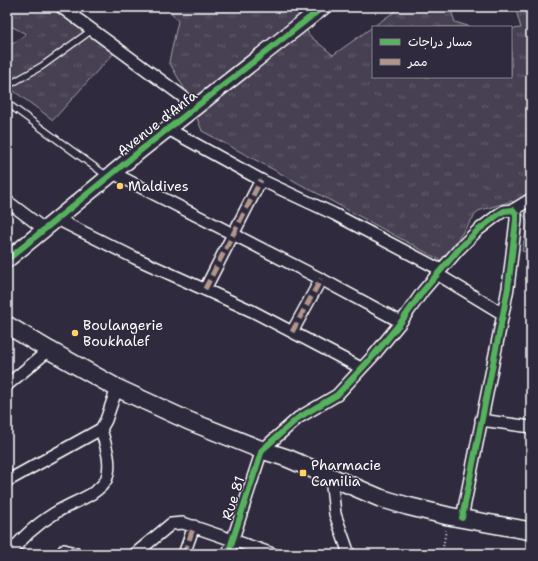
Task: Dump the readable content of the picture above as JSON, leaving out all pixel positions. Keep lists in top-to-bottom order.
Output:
{
  "streets": {
    "street": ["Avenue d'Anfa", "Rue 81"]
  },
  "places": {
    "other": ["Maldives", "Boulangerie Boukhalef"],
    "transit": ["Pharmacie Camilia"]
  },
  "legend": ["مسار دراجات", "ممر"]
}
